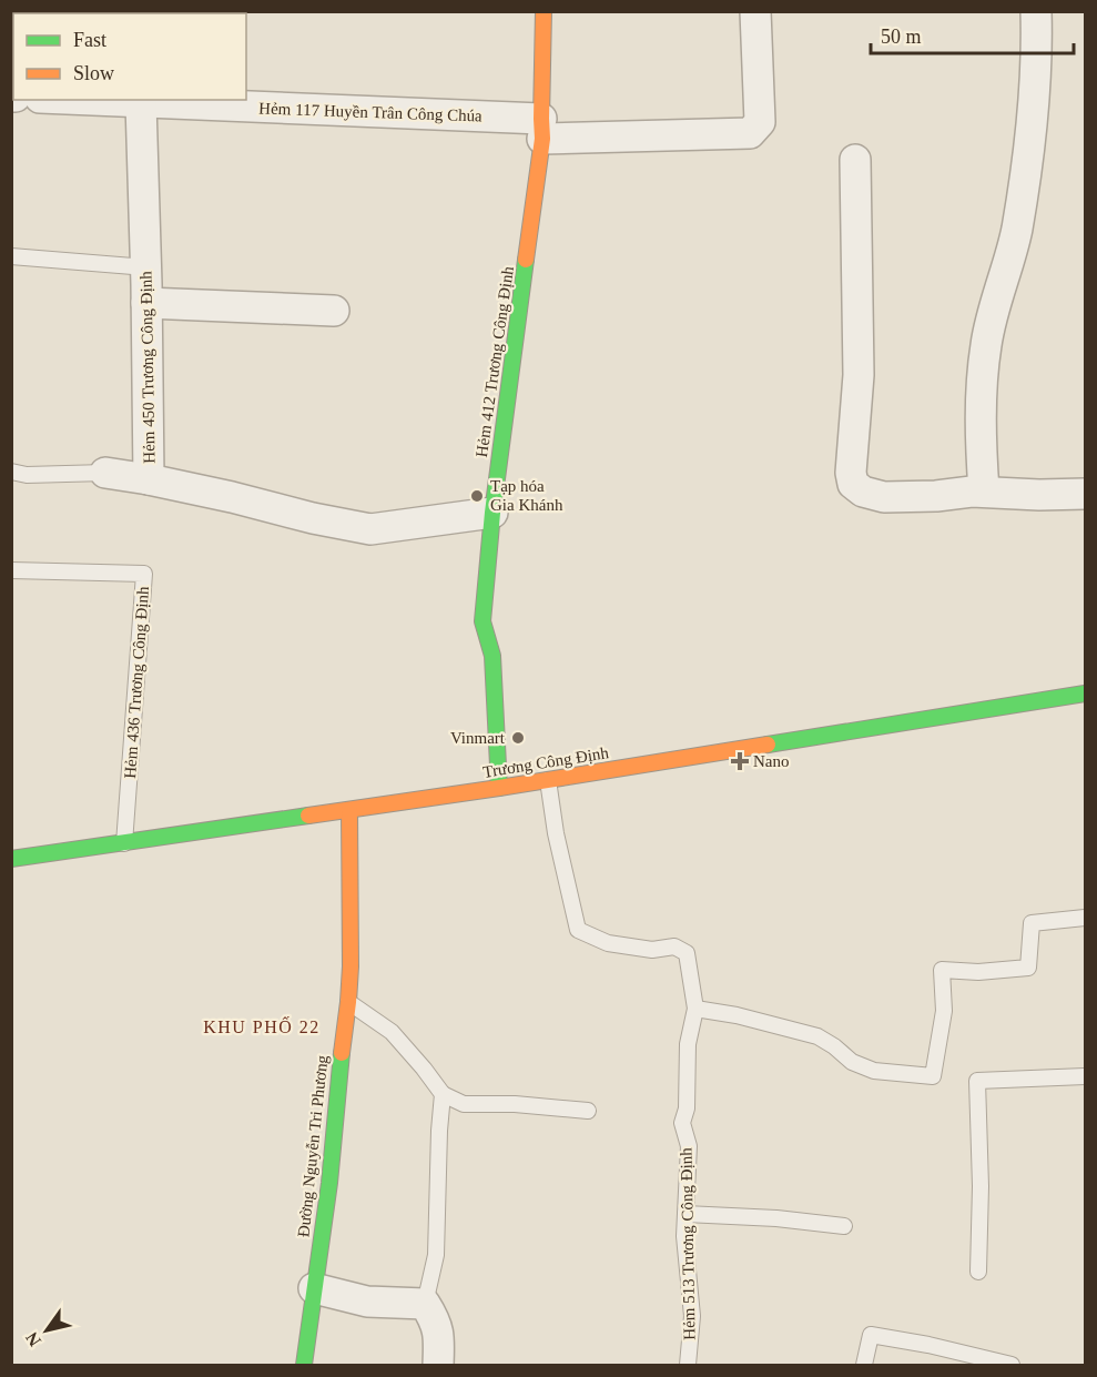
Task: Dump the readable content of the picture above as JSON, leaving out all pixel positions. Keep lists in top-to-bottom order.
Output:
{
  "streets": {
    "street": [
      "Hẻm 117 Huyền Trân Công Chúa",
      "Hẻm 412 Trương Công Định",
      "Hẻm 450 Trương Công Định",
      "Trương Công Định",
      "Đường Nguyễn Tri Phương"
    ],
    "lane": ["Hẻm 436 Trương Công Định", "Hẻm 513 Trương Công Định"]
  },
  "crossings": [
    ["Hẻm 117 Huyền Trân Công Chúa", "Hẻm 412 Trương Công Định"],
    ["Hẻm 117 Huyền Trân Công Chúa", "Hẻm 450 Trương Công Định"],
    ["Hẻm 412 Trương Công Định", "Hẻm 450 Trương Công Định"],
    ["Hẻm 412 Trương Công Định", "Trương Công Định"],
    ["Hẻm 436 Trương Công Định", "Trương Công Định"],
    ["Trương Công Định", "Đường Nguyễn Tri Phương"],
    ["Trương Công Định", "Hẻm 513 Trương Công Định"]
  ],
  "districts": ["KHU PHỐ 22"],
  "places": {
    "other": ["Tạp hóa Gia Khánh", "Vinmart"],
    "health": ["Nano"]
  },
  "legend": ["Fast", "Slow"],
  "scale_bar": "50 m",
  "north": "bottom left"
}
